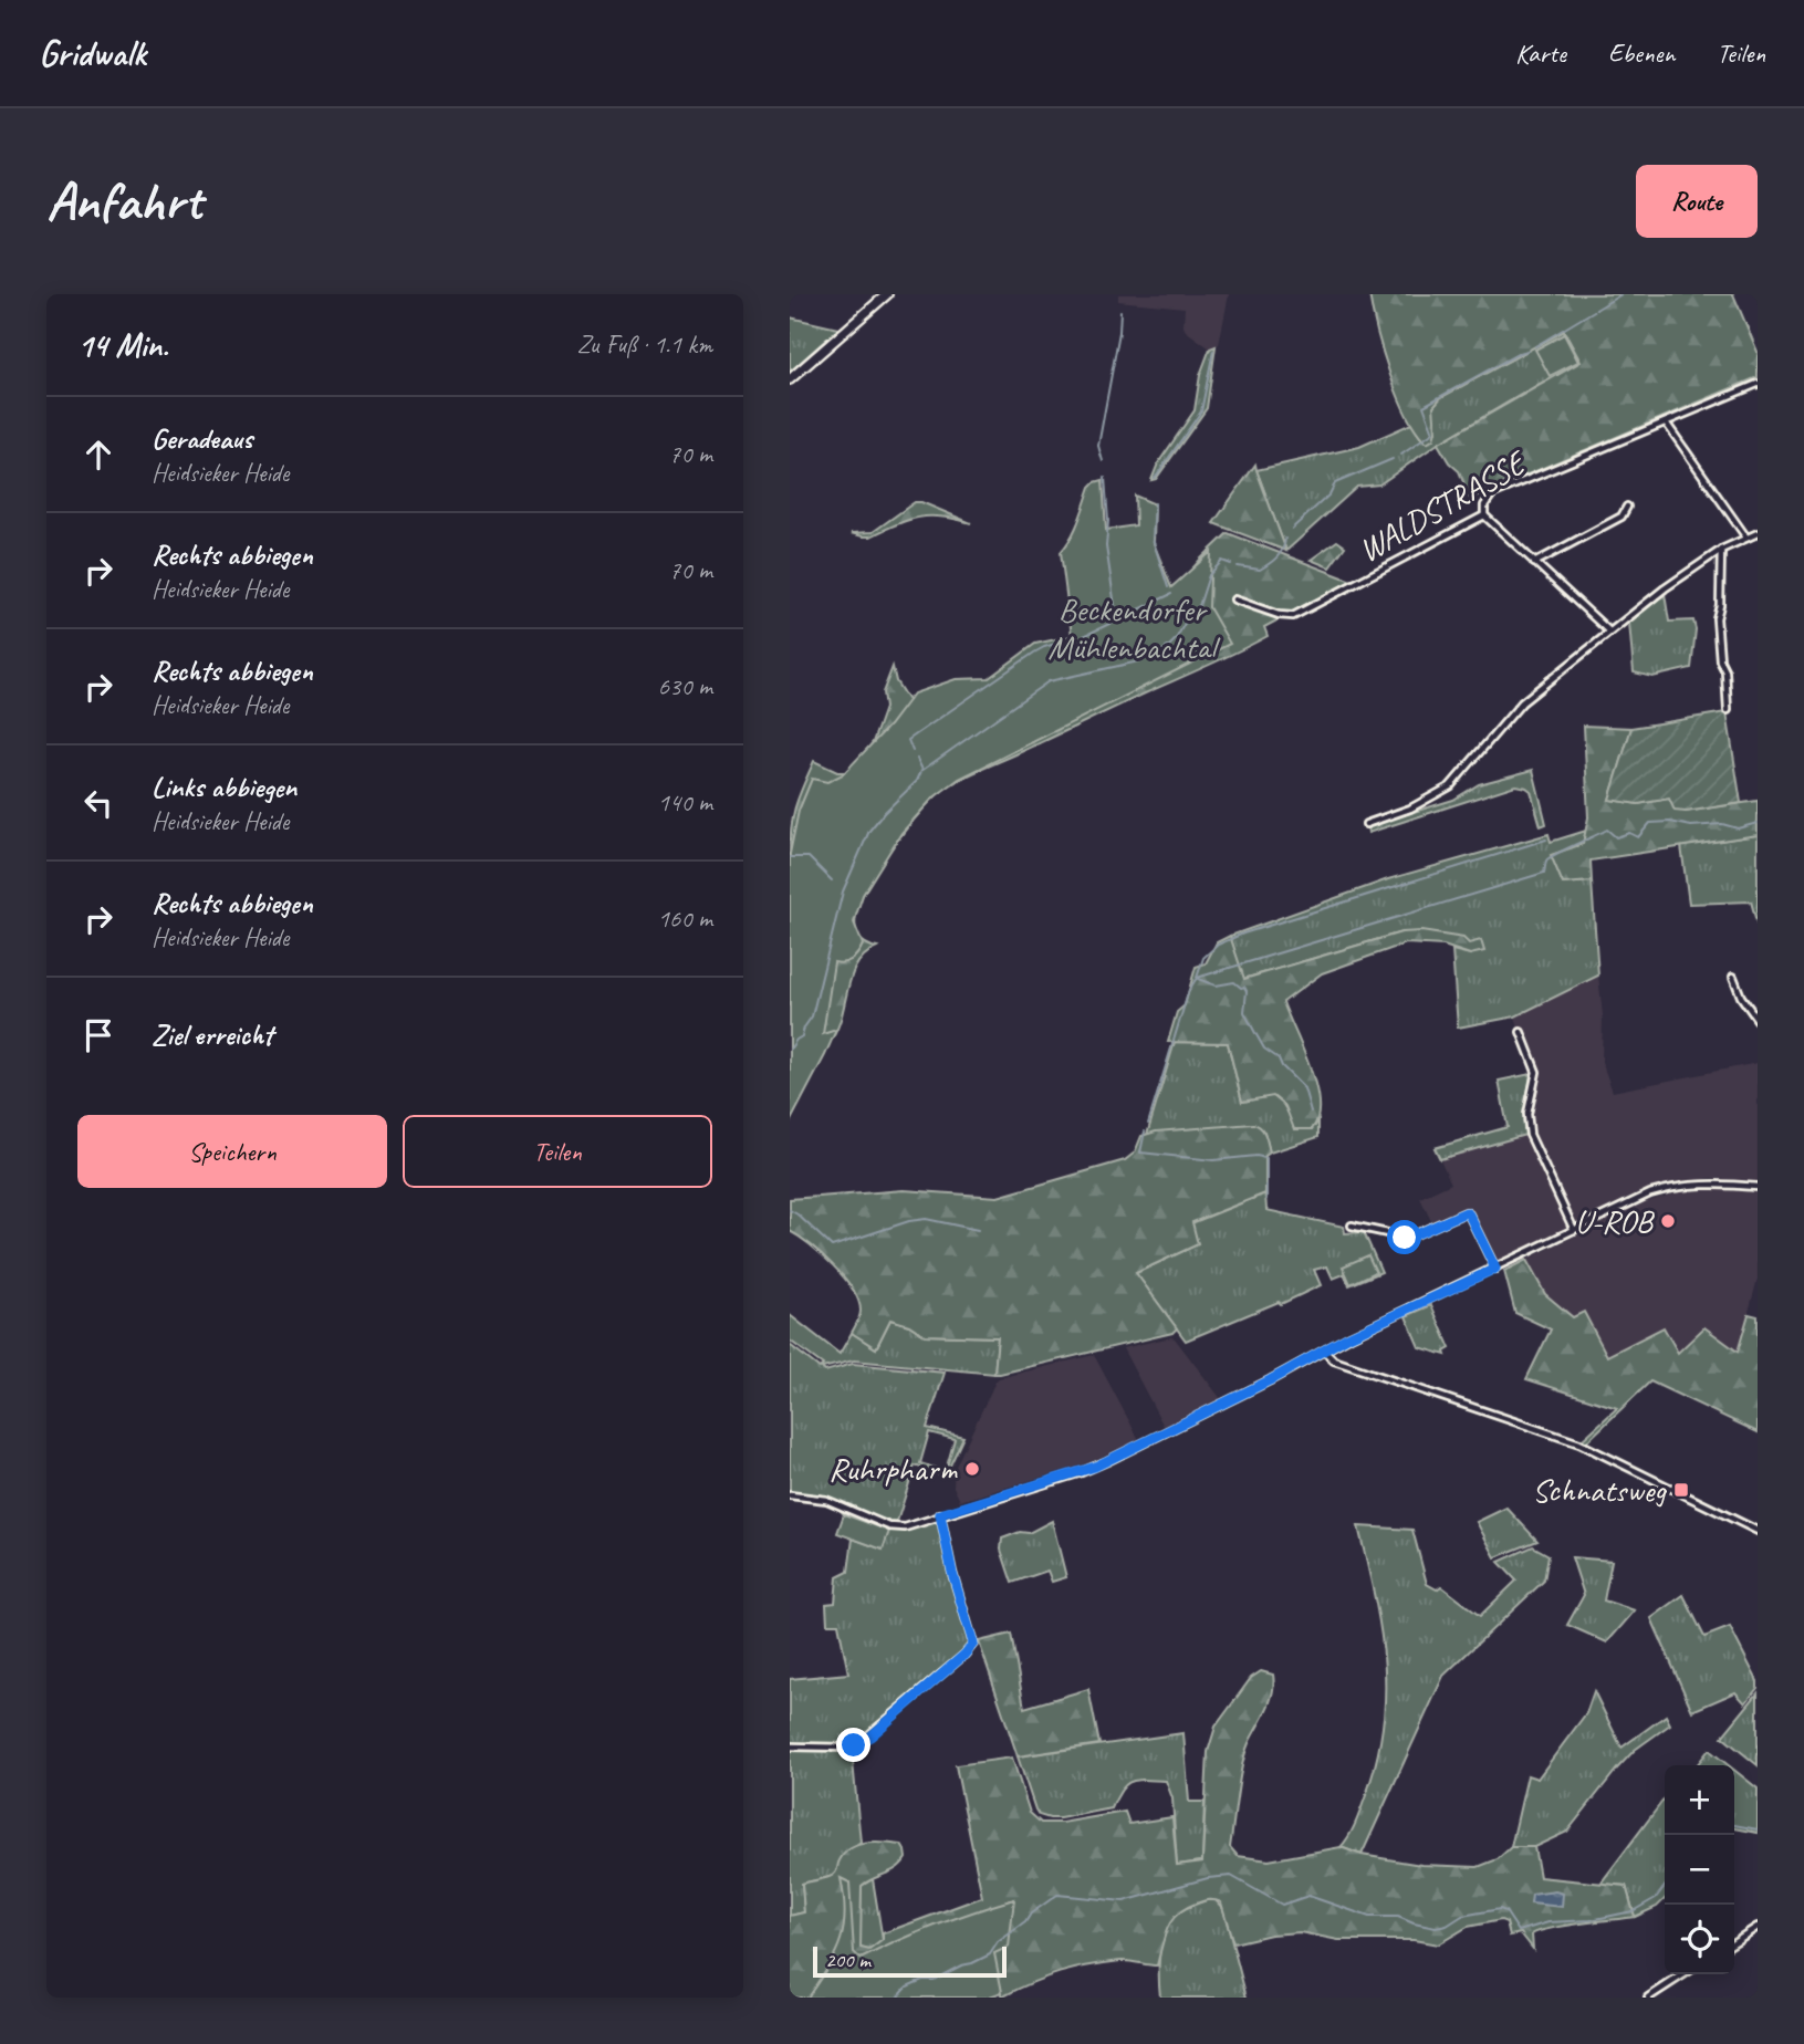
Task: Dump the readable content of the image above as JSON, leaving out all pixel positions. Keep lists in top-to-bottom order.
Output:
{
  "streets": {
    "street": ["WALDSTRASSE"]
  },
  "parks": ["Beckendorfer Mühlenbachtal"],
  "places": {
    "other": ["U-ROB", "Ruhrpharm"],
    "transit": ["Schnatsweg"]
  },
  "scale_bar": "200 m",
  "page": {
    "header": "Gridwalk",
    "nav": ["Karte", "Ebenen", "Teilen"],
    "buttons": [
      "Route",
      ["Speichern", "Teilen"]
    ],
    "title": "Anfahrt",
    "heading": ["14 Min.", "Zu Fuß · 1.1 km"],
    "list": [
      ["Geradeaus", "Heidsieker Heide", "70 m"],
      ["Rechts abbiegen", "Heidsieker Heide", "70 m"],
      ["Rechts abbiegen", "Heidsieker Heide", "630 m"],
      ["Links abbiegen", "Heidsieker Heide", "140 m"],
      ["Rechts abbiegen", "Heidsieker Heide", "160 m"],
      "Ziel erreicht"
    ],
    "map_buttons": ["+", "−"],
    "scale": "200 m"
  }
}
